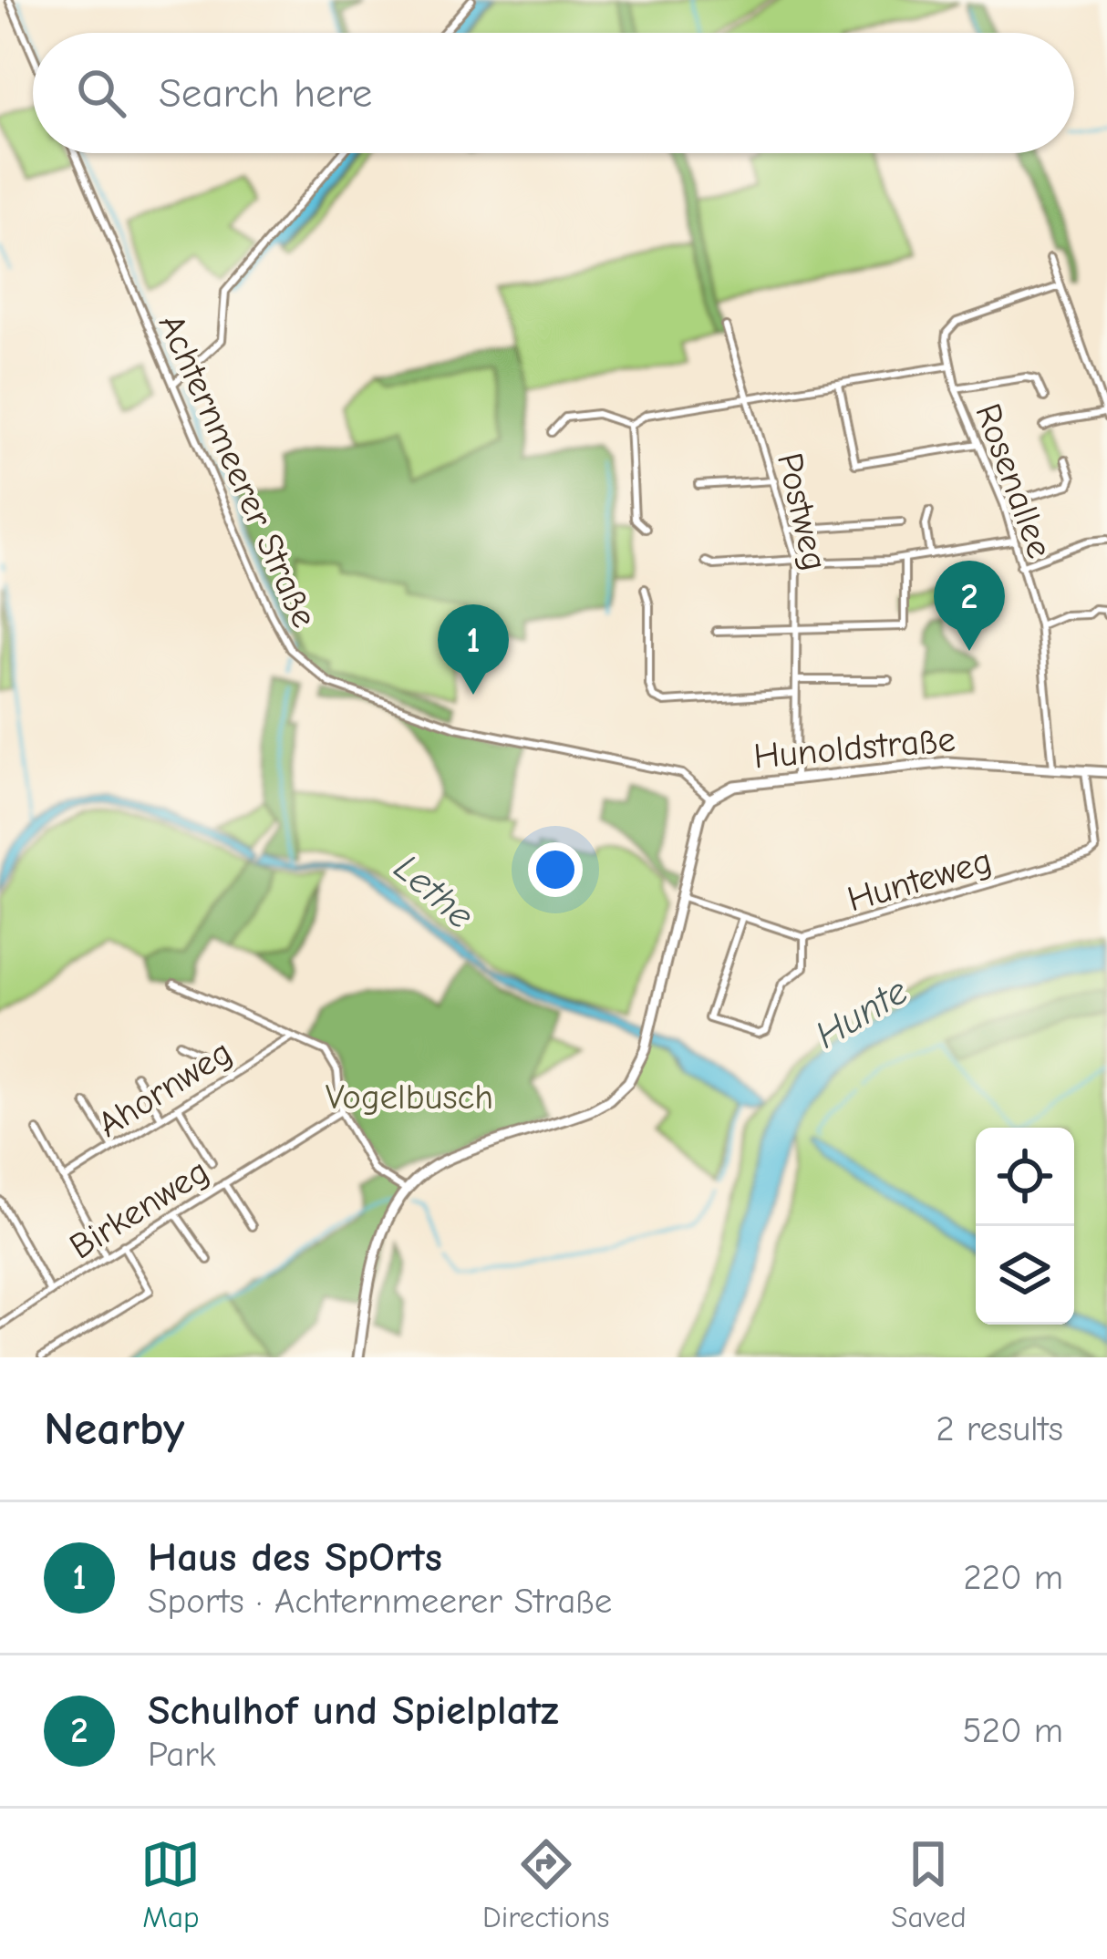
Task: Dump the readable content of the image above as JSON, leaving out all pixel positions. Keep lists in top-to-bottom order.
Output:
{
  "streets": {
    "street": [
      "Achternmeerer Straße",
      "Rosenallee",
      "Postweg",
      "Hunoldstraße",
      "Hunteweg",
      "Ahornweg",
      "Birkenweg"
    ]
  },
  "crossings": [
    ["Achternmeerer Straße", "Hunoldstraße"],
    ["Rosenallee", "Hunoldstraße"],
    ["Postweg", "Hunoldstraße"],
    ["Hunoldstraße", "Hunteweg"]
  ],
  "water": ["Lethe", "Hunte"],
  "parks": ["Vogelbusch"],
  "page": {
    "search": "Search here",
    "pins": ["2", "1"],
    "heading": ["Nearby", "2 results"],
    "list": [
      {
        "mark": "1",
        "name": "Haus des SpOrts",
        "note": "Sports · Achternmeerer Straße",
        "value": "220 m"
      },
      {
        "mark": "2",
        "name": "Schulhof und Spielplatz",
        "note": "Park",
        "value": "520 m"
      }
    ],
    "nav": ["Map", "Directions", "Saved"]
  }
}
